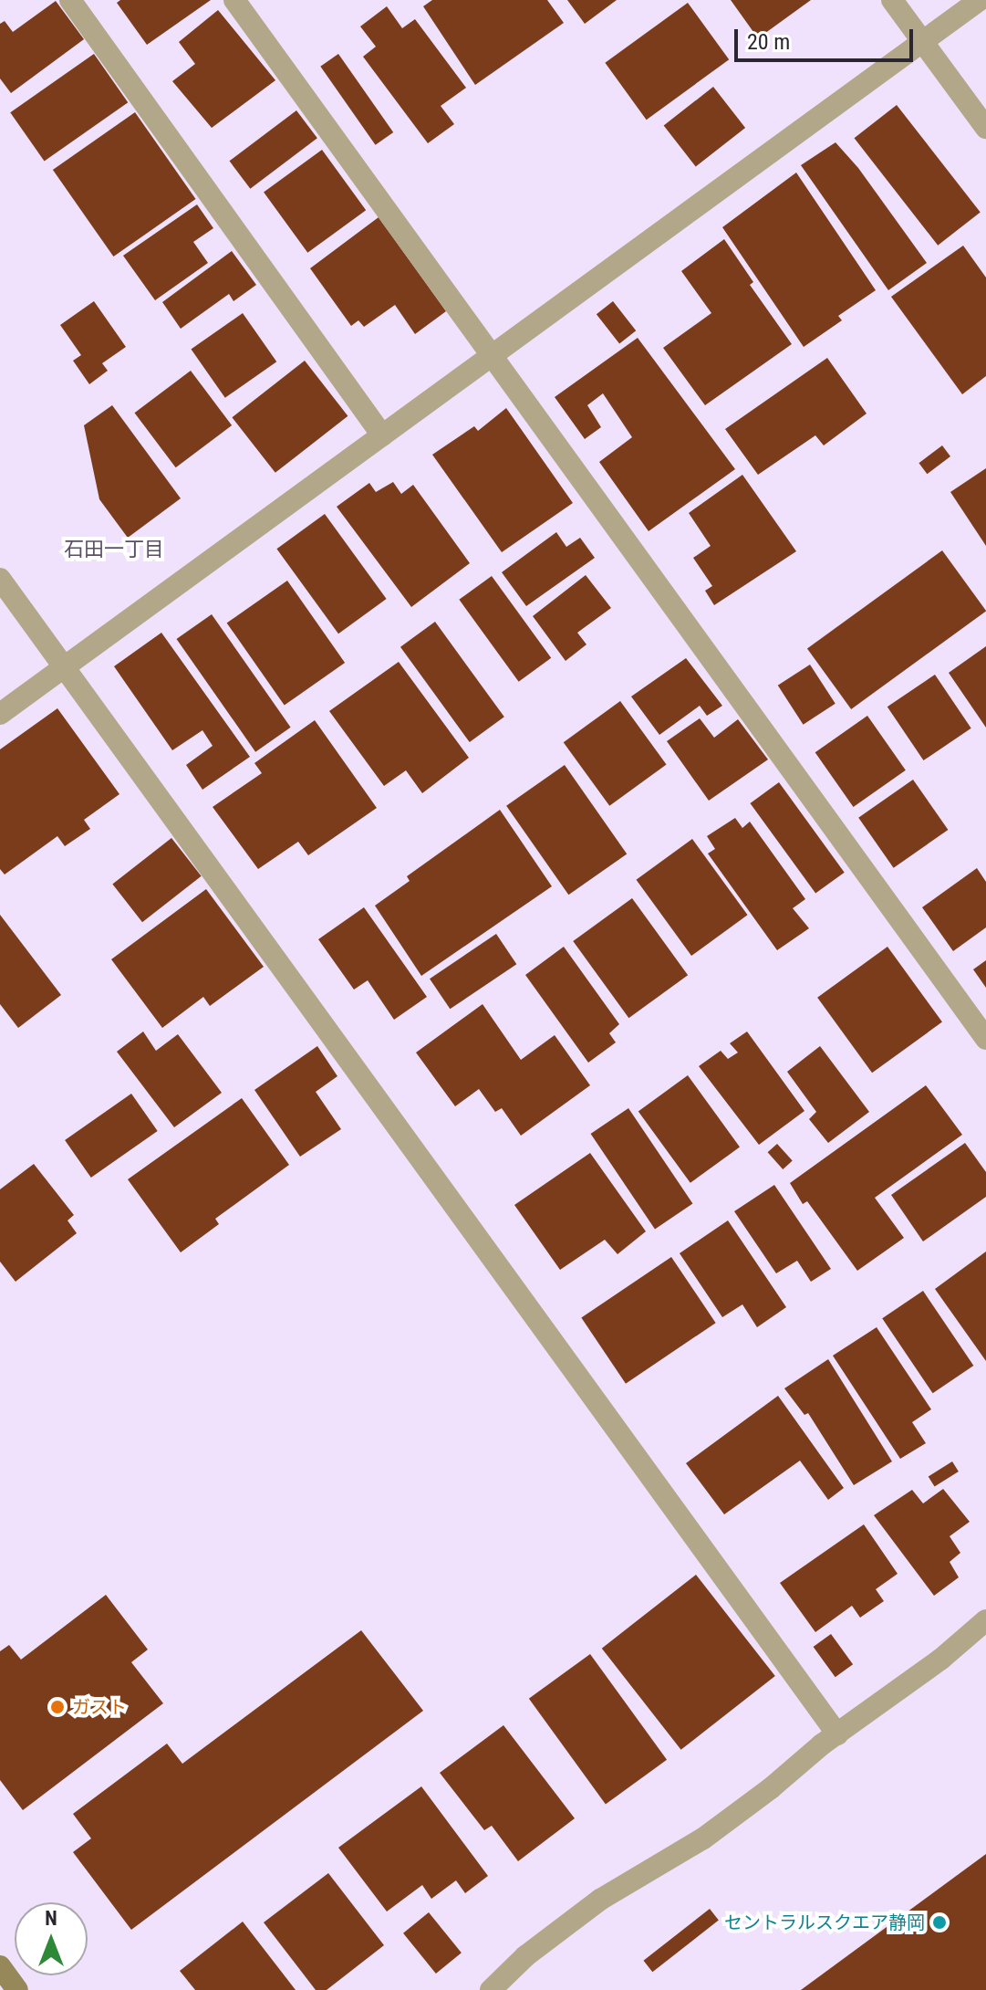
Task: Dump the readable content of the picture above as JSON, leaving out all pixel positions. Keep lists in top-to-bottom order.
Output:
{
  "districts": ["石田一丁目"],
  "places": ["ガスト", "セントラルスクエア静岡"],
  "scale_bar": "20 m",
  "north": "top"
}
